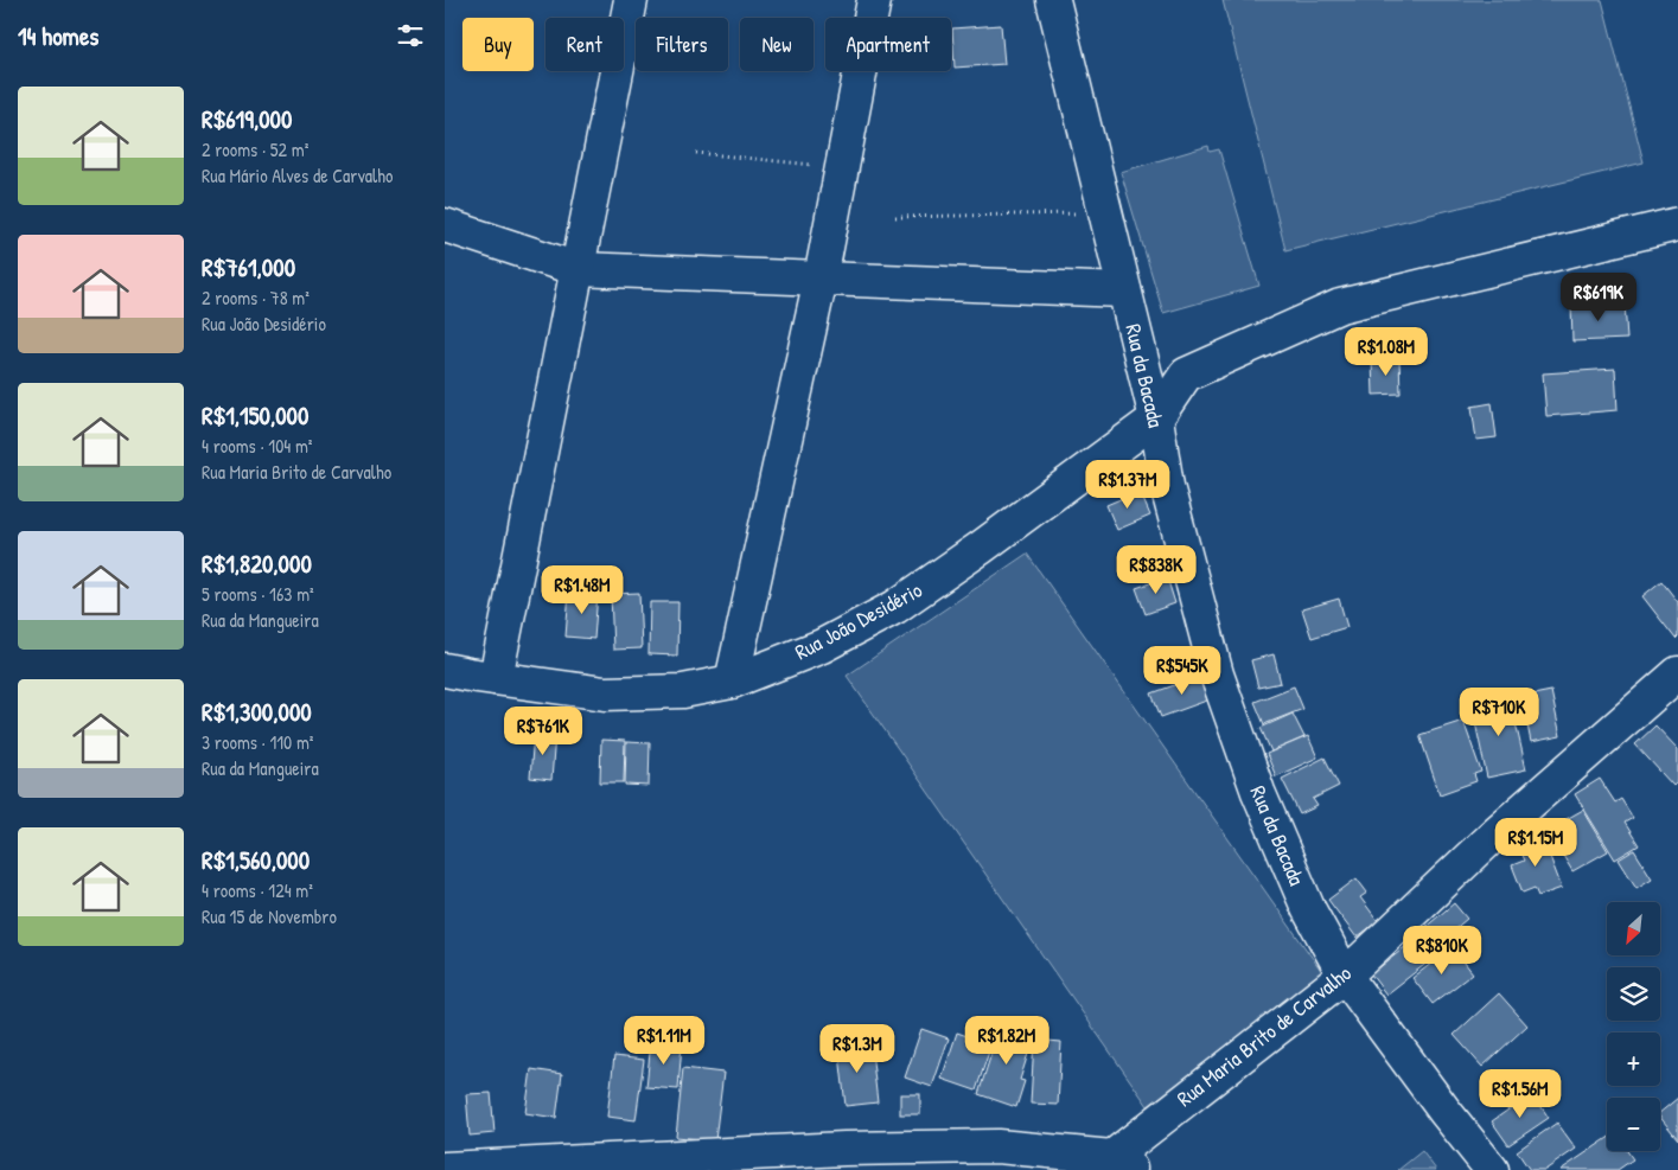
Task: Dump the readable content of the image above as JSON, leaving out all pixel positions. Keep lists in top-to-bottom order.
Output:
{
  "streets": {
    "street": ["Rua da Bacada", "Rua João Desidério", "Rua Maria Brito de Carvalho"]
  },
  "crossings": [
    ["Rua da Bacada", "Rua João Desidério"],
    ["Rua da Bacada", "Rua Maria Brito de Carvalho"]
  ],
  "north": "bottom left",
  "page": {
    "heading": "14 homes",
    "chip": [
      "Buy",
      "Rent",
      "Filters",
      "New",
      "Apartment"
    ],
    "list": [
      {
        "name": "R$619,000",
        "note": "2 rooms · 52 m² · Rua Mário Alves de Carvalho"
      },
      {
        "name": "R$761,000",
        "note": "2 rooms · 78 m² · Rua João Desidério"
      },
      {
        "name": "R$1,150,000",
        "note": "4 rooms · 104 m² · Rua Maria Brito de Carvalho"
      },
      {
        "name": "R$1,820,000",
        "note": "5 rooms · 163 m² · Rua da Mangueira"
      },
      {
        "name": "R$1,300,000",
        "note": "3 rooms · 110 m² · Rua da Mangueira"
      },
      {
        "name": "R$1,560,000",
        "note": "4 rooms · 124 m² · Rua 15 de Novembro"
      }
    ],
    "price": [
      "R$619K",
      "R$1.08M",
      "R$1.37M",
      "R$838K",
      "R$1.48M",
      "R$545K",
      "R$710K",
      "R$761K",
      "R$1.15M",
      "R$810K",
      "R$1.11M",
      "R$1.82M",
      "R$1.3M",
      "R$1.56M"
    ],
    "map_buttons": ["+", "−"]
  }
}
